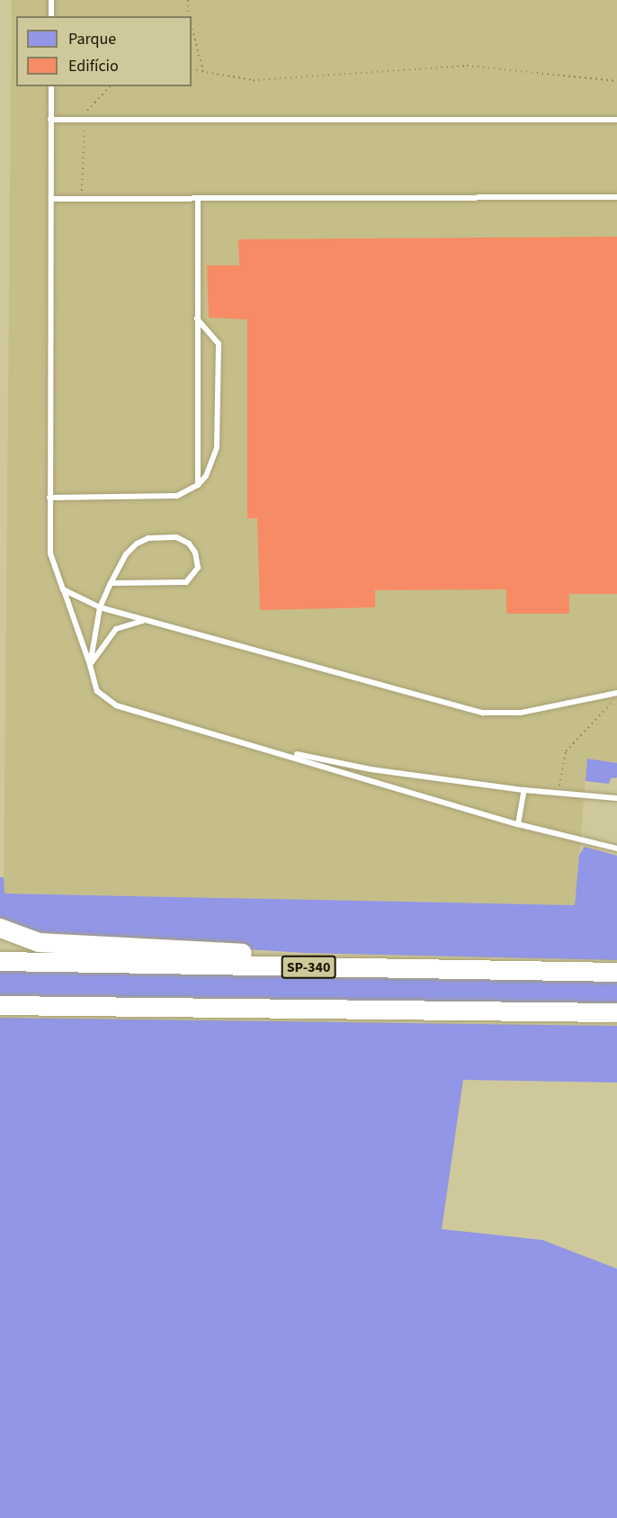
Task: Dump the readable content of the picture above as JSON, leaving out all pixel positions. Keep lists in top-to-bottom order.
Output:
{
  "streets": {
    "highway": ["SP-340"]
  },
  "legend": ["Parque", "Edifício"]
}
